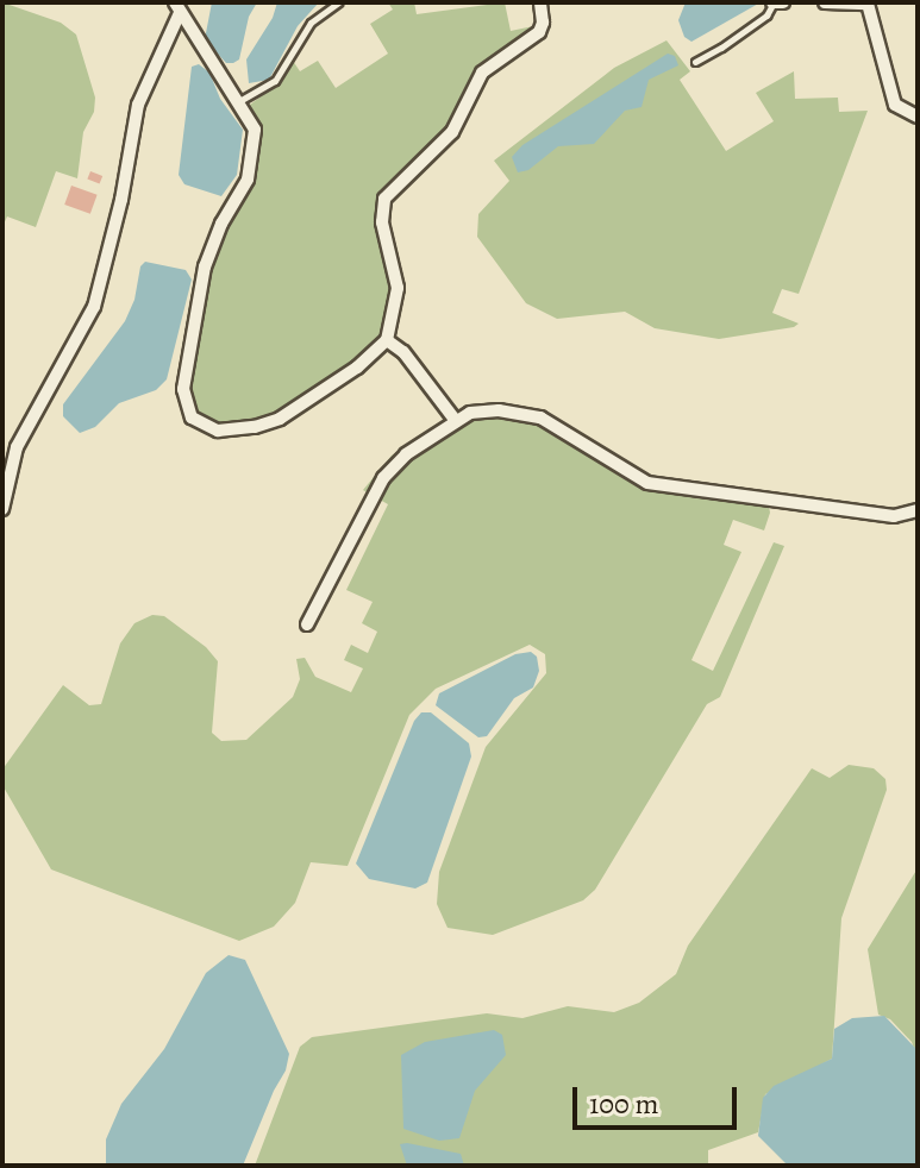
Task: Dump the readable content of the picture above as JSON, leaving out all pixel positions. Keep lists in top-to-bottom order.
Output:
{
  "scale_bar": "100 m"
}
